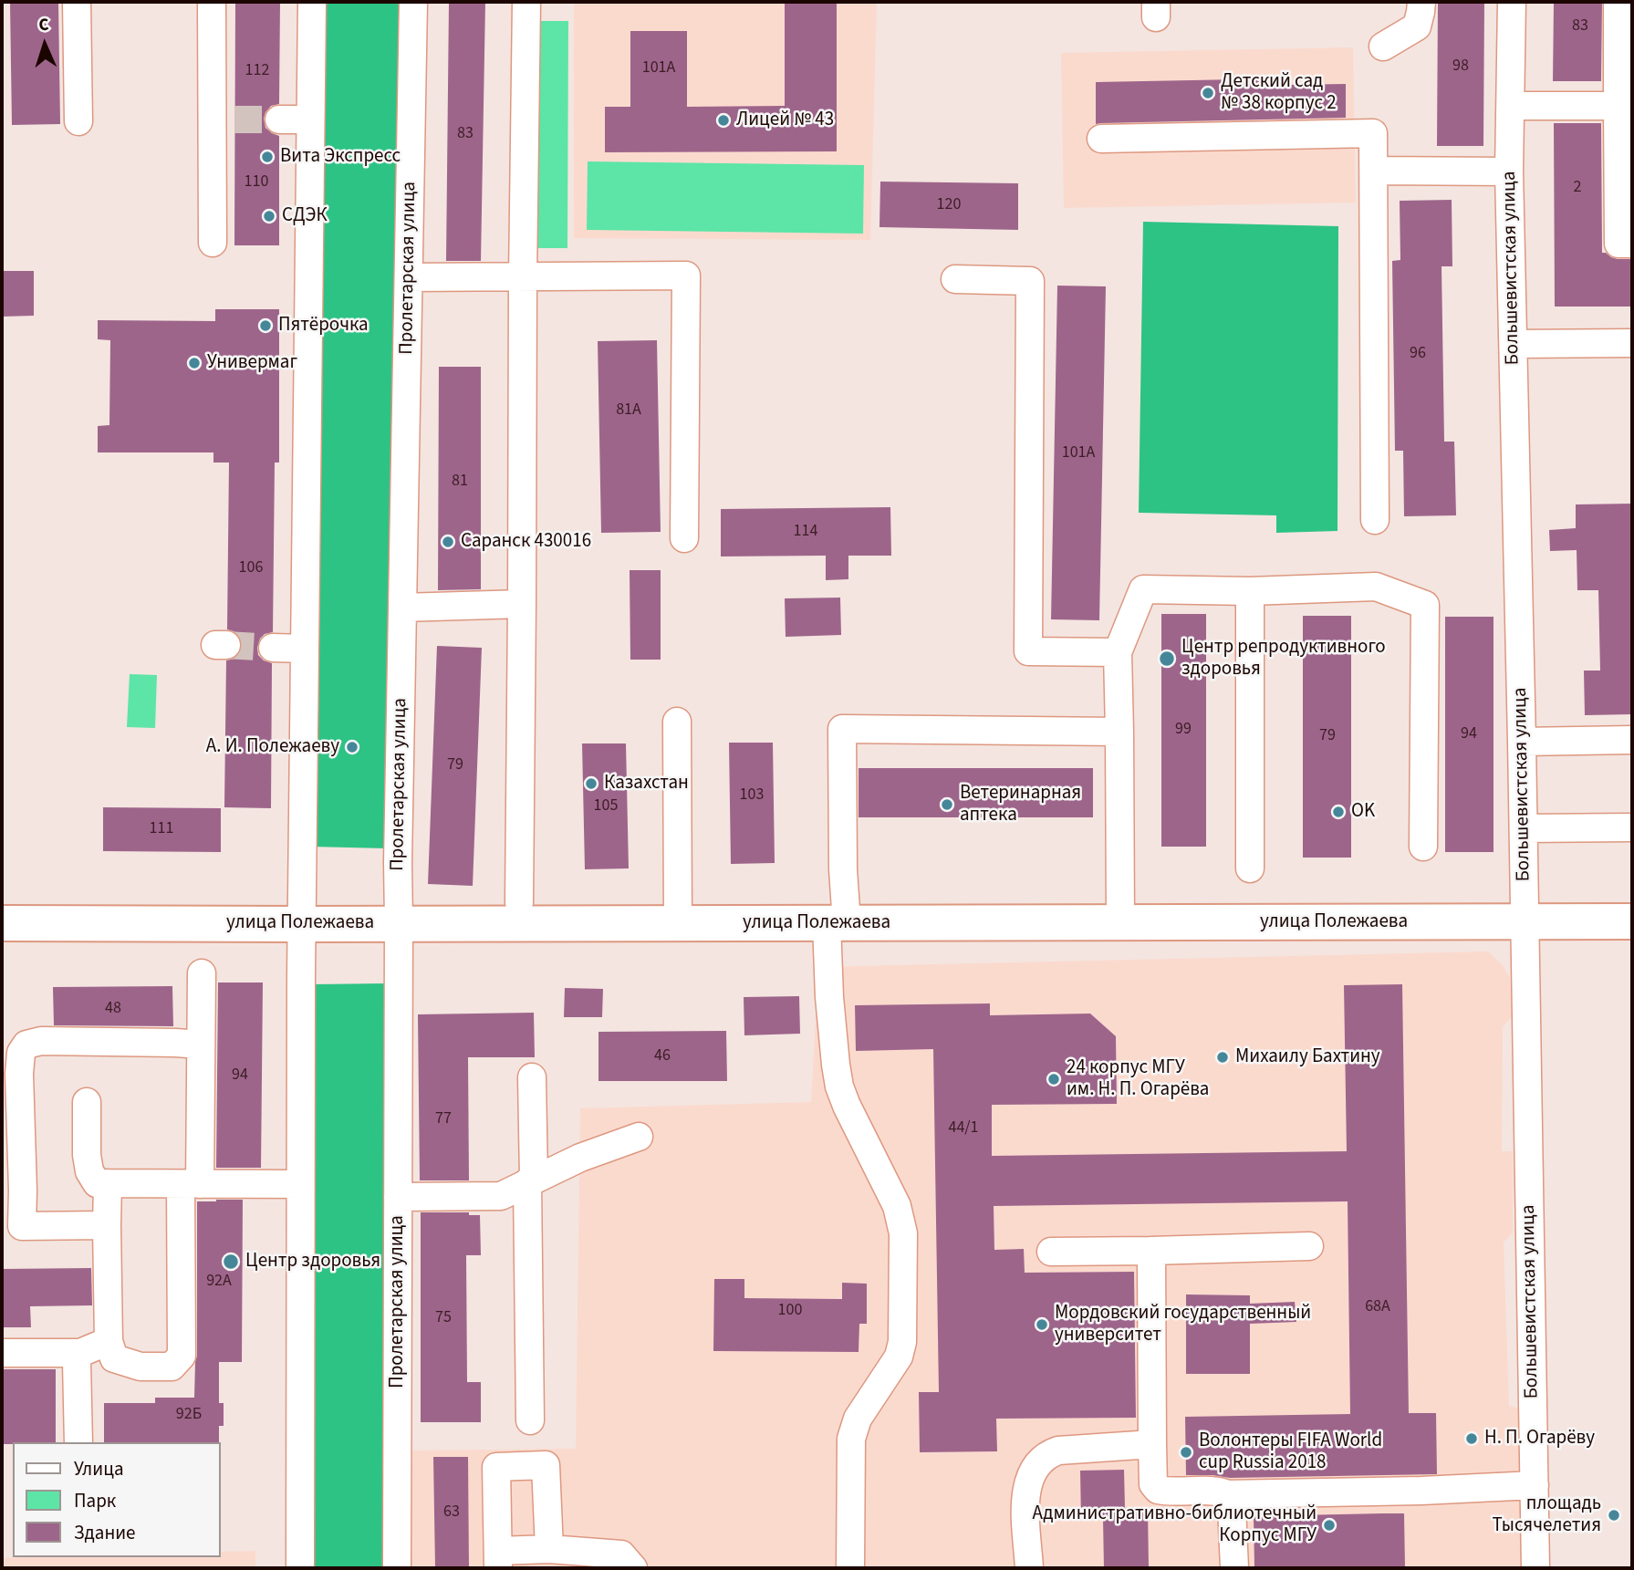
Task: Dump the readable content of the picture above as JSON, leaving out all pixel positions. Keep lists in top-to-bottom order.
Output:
{
  "streets": {
    "main road": ["улица Полежаева"],
    "street": ["Пролетарская улица", "Большевистская улица"]
  },
  "crossings": [
    ["Пролетарская улица", "улица Полежаева"],
    ["Большевистская улица", "улица Полежаева"]
  ],
  "places": [
    "Детский сад № 38 корпус 2",
    "Лицей № 43",
    "Вита Экспресс",
    "СДЭК",
    "Пятёрочка",
    "Универмаг",
    "Саранск 430016",
    "Центр репродуктивного здоровья",
    "А. И. Полежаеву",
    "Казахстан",
    "Ветеринарная аптека",
    "OK",
    "Михаилу Бахтину",
    "24 корпус МГУ им. Н. П. Огарёва",
    "Центр здоровья",
    "Мордовский государственный университет",
    "Н. П. Огарёву",
    "Волонтеры FIFA World cup Russia 2018",
    "площадь Тысячелетия",
    "Административно-библиотечный Корпус МГУ"
  ],
  "house_numbers": [
    "83",
    "98",
    "101А",
    "112",
    "83",
    "110",
    "2",
    "120",
    "96",
    "81А",
    "101А",
    "81",
    "114",
    "106",
    "99",
    "94",
    "79",
    "79",
    "103",
    "105",
    "111",
    "48",
    "46",
    "94",
    "77",
    "44/1",
    "92А",
    "68А",
    "100",
    "75",
    "92Б",
    "63"
  ],
  "legend": ["Улица", "Парк", "Здание"],
  "north": "top"
}
